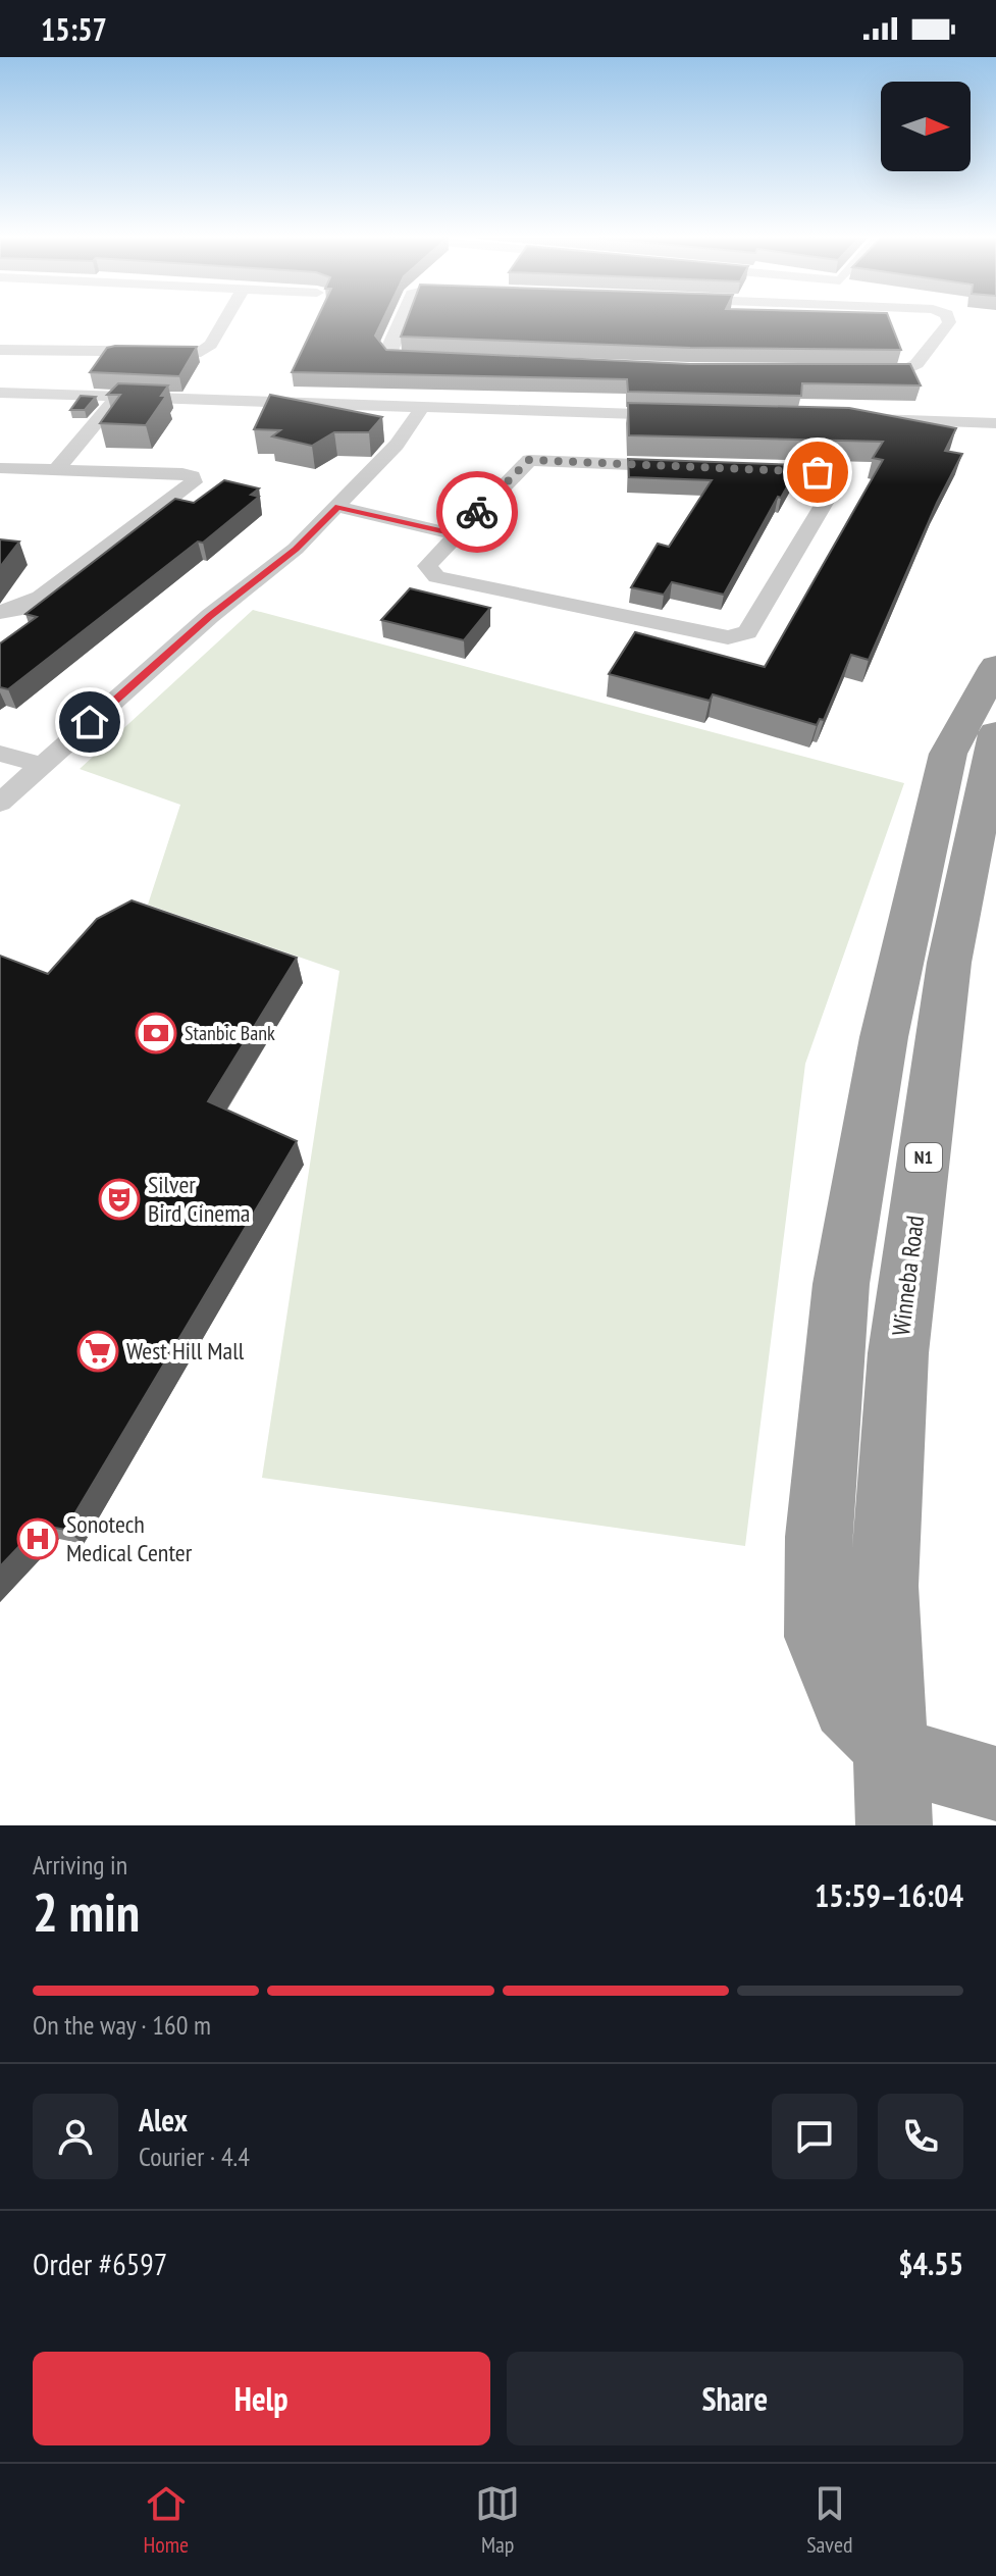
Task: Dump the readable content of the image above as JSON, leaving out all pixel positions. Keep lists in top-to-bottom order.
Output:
{
  "streets": {
    "highway": ["N1", "Winneba Road"]
  },
  "places": {
    "bank": ["Stanbic Bank"],
    "theatre": ["Silver Bird Cinema"],
    "supermarket": ["West Hill Mall"],
    "hospital": ["Sonotech Medical Center"]
  },
  "north": "right",
  "page": {
    "status": "15:57",
    "heading": ["2 min", "Arriving in", "15:59–16:04"],
    "panel": [
      "Alex",
      "Courier · 4.4",
      "Order #6597",
      "$4.55"
    ],
    "bar": "On the way · 160 m",
    "buttons": ["Help", "Share"],
    "tabs": ["Home", "Map", "Saved"]
  }
}
